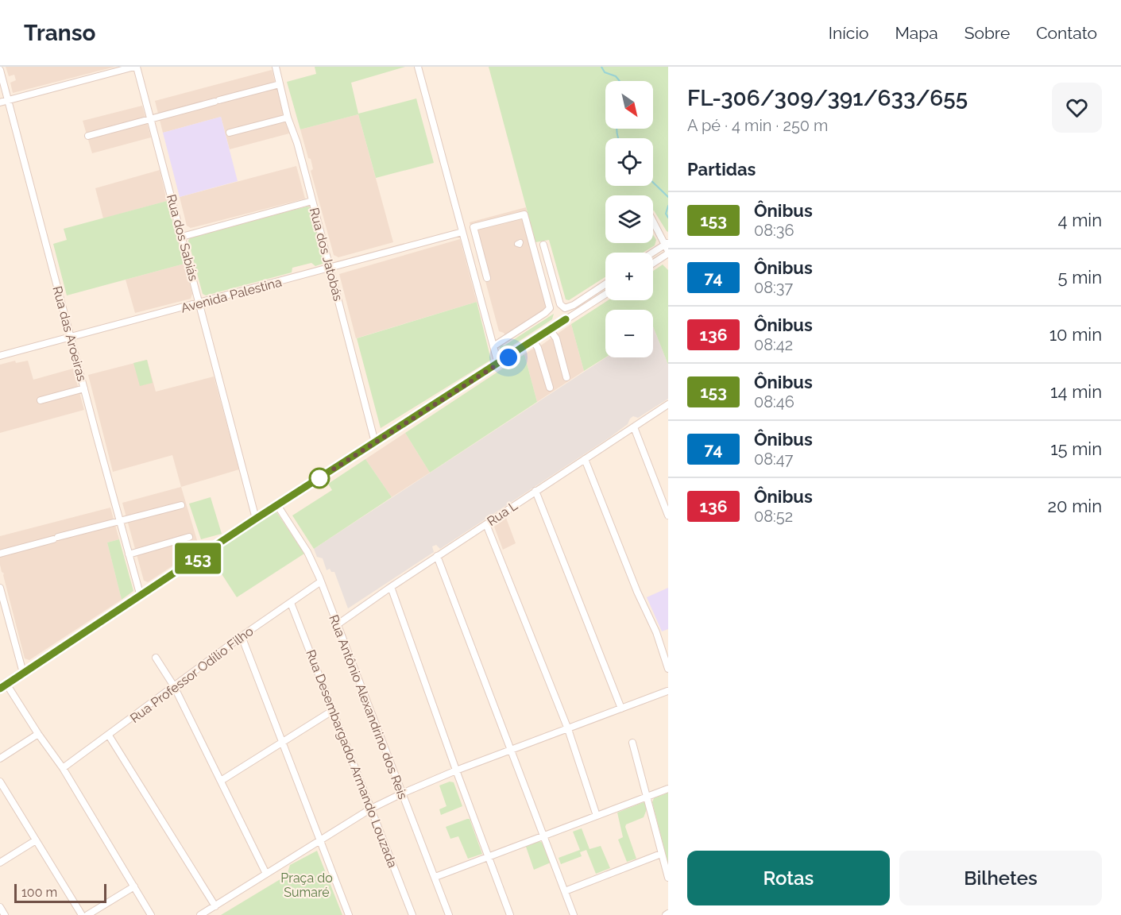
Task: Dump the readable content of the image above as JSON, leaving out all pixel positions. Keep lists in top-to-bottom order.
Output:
{
  "streets": {
    "street": [
      "Rua dos Sabiás",
      "Rua dos Jatobás",
      "Avenida Palestina",
      "Rua das Aroeiras",
      "Rua L",
      "Rua Professor Odílio Filho",
      "Rua Antônio Alexandrino dos Reis",
      "Rua Desembargador Armando Louzada"
    ]
  },
  "crossings": [
    ["Rua dos Sabiás", "Avenida Palestina"],
    ["Rua dos Jatobás", "Avenida Palestina"],
    ["Avenida Palestina", "Rua das Aroeiras"],
    ["Rua L", "Rua Antônio Alexandrino dos Reis"],
    ["Rua Professor Odílio Filho", "Rua Antônio Alexandrino dos Reis"],
    ["Rua Professor Odílio Filho", "Rua Desembargador Armando Louzada"]
  ],
  "parks": ["Praça do Sumaré"],
  "lines": ["bus line 153"],
  "scale_bar": "100 m",
  "north": "bottom right",
  "page": {
    "header": "Transo",
    "nav": [
      "Início",
      "Mapa",
      "Sobre",
      "Contato"
    ],
    "on_map": "153",
    "heading": [
      ["FL-306/309/391/633/655", "A pé · 4 min · 250 m"],
      "Partidas"
    ],
    "map_buttons": ["+", "−"],
    "list": [
      {
        "mark": "153",
        "name": "Ônibus",
        "note": "08:36",
        "value": "4 min"
      },
      {
        "mark": "74",
        "name": "Ônibus",
        "note": "08:37",
        "value": "5 min"
      },
      {
        "mark": "136",
        "name": "Ônibus",
        "note": "08:42",
        "value": "10 min"
      },
      {
        "mark": "153",
        "name": "Ônibus",
        "note": "08:46",
        "value": "14 min"
      },
      {
        "mark": "74",
        "name": "Ônibus",
        "note": "08:47",
        "value": "15 min"
      },
      {
        "mark": "136",
        "name": "Ônibus",
        "note": "08:52",
        "value": "20 min"
      }
    ],
    "buttons": ["Rotas", "Bilhetes"],
    "scale": "100 m"
  }
}
